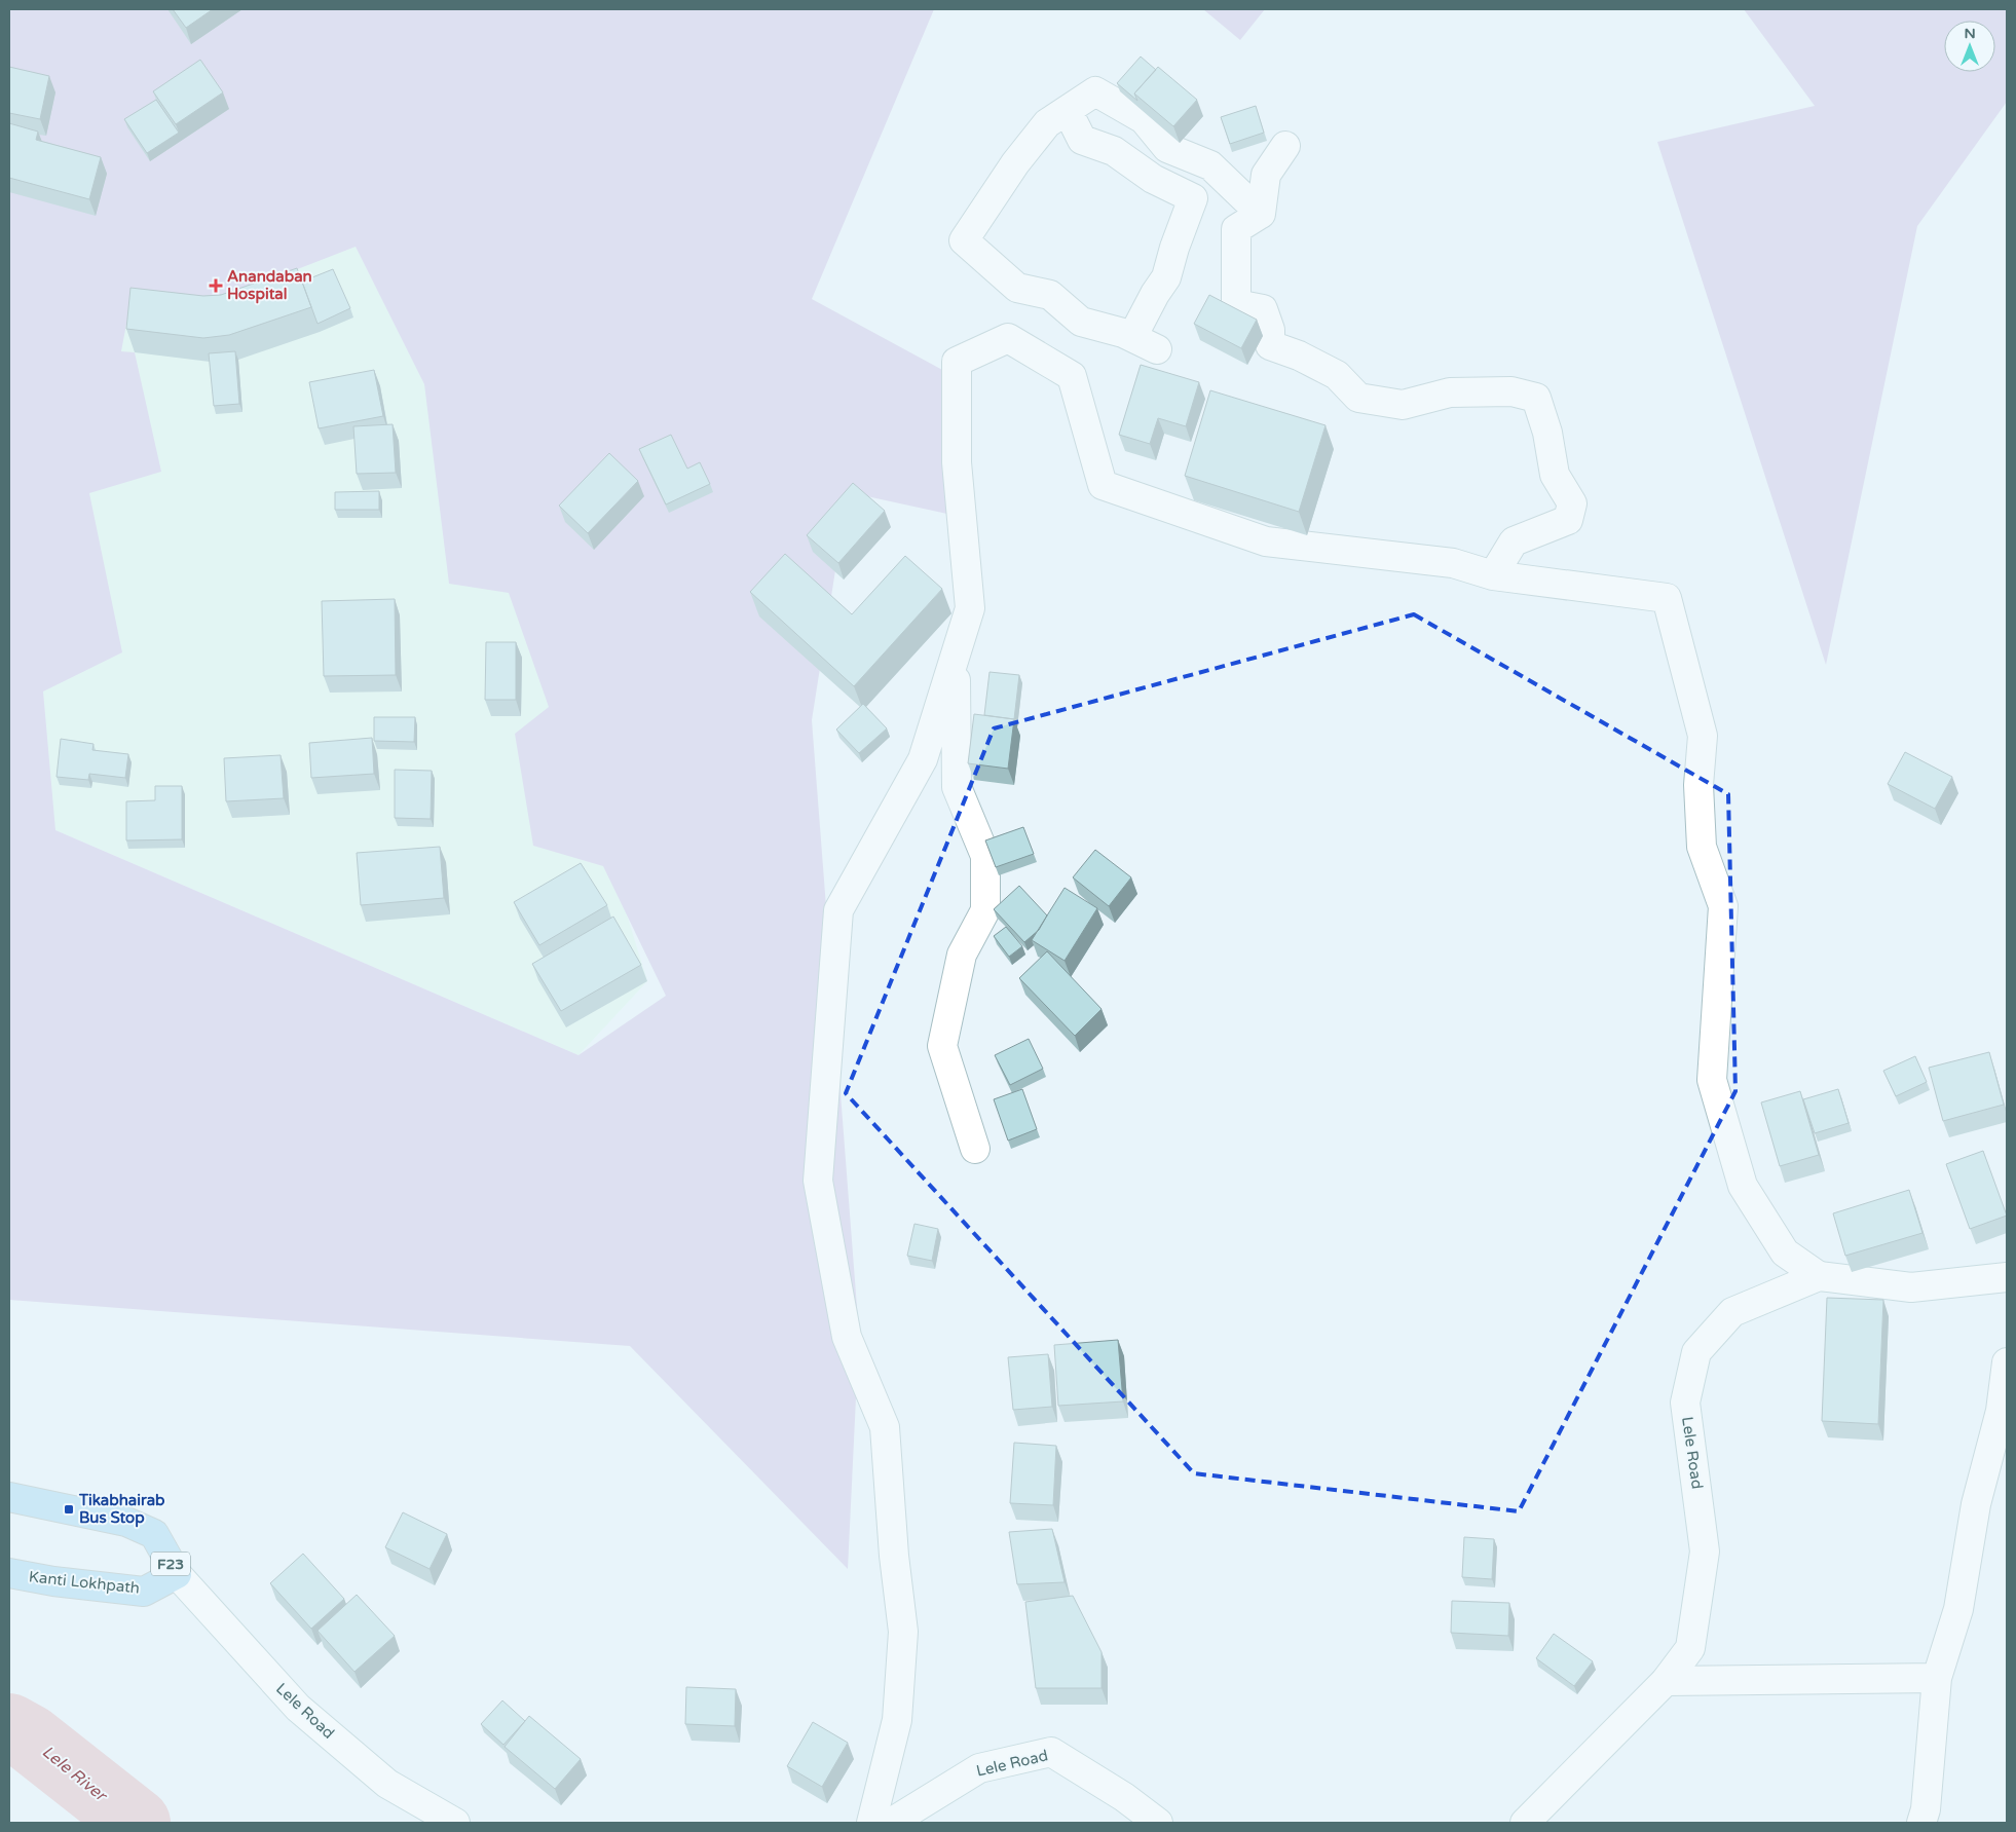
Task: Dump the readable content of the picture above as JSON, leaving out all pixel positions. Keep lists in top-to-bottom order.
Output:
{
  "streets": {
    "main road": ["F23", "Kanti Lokhpath"],
    "street": ["Lele Road"]
  },
  "crossings": [
    ["Lele Road", "F23"],
    ["Lele Road", "Kanti Lokhpath"],
    ["F23", "Kanti Lokhpath"]
  ],
  "water": ["Lele River"],
  "places": {
    "health": ["Anandaban Hospital"],
    "transit": ["Tikabhairab Bus Stop"]
  },
  "north": "top"
}
